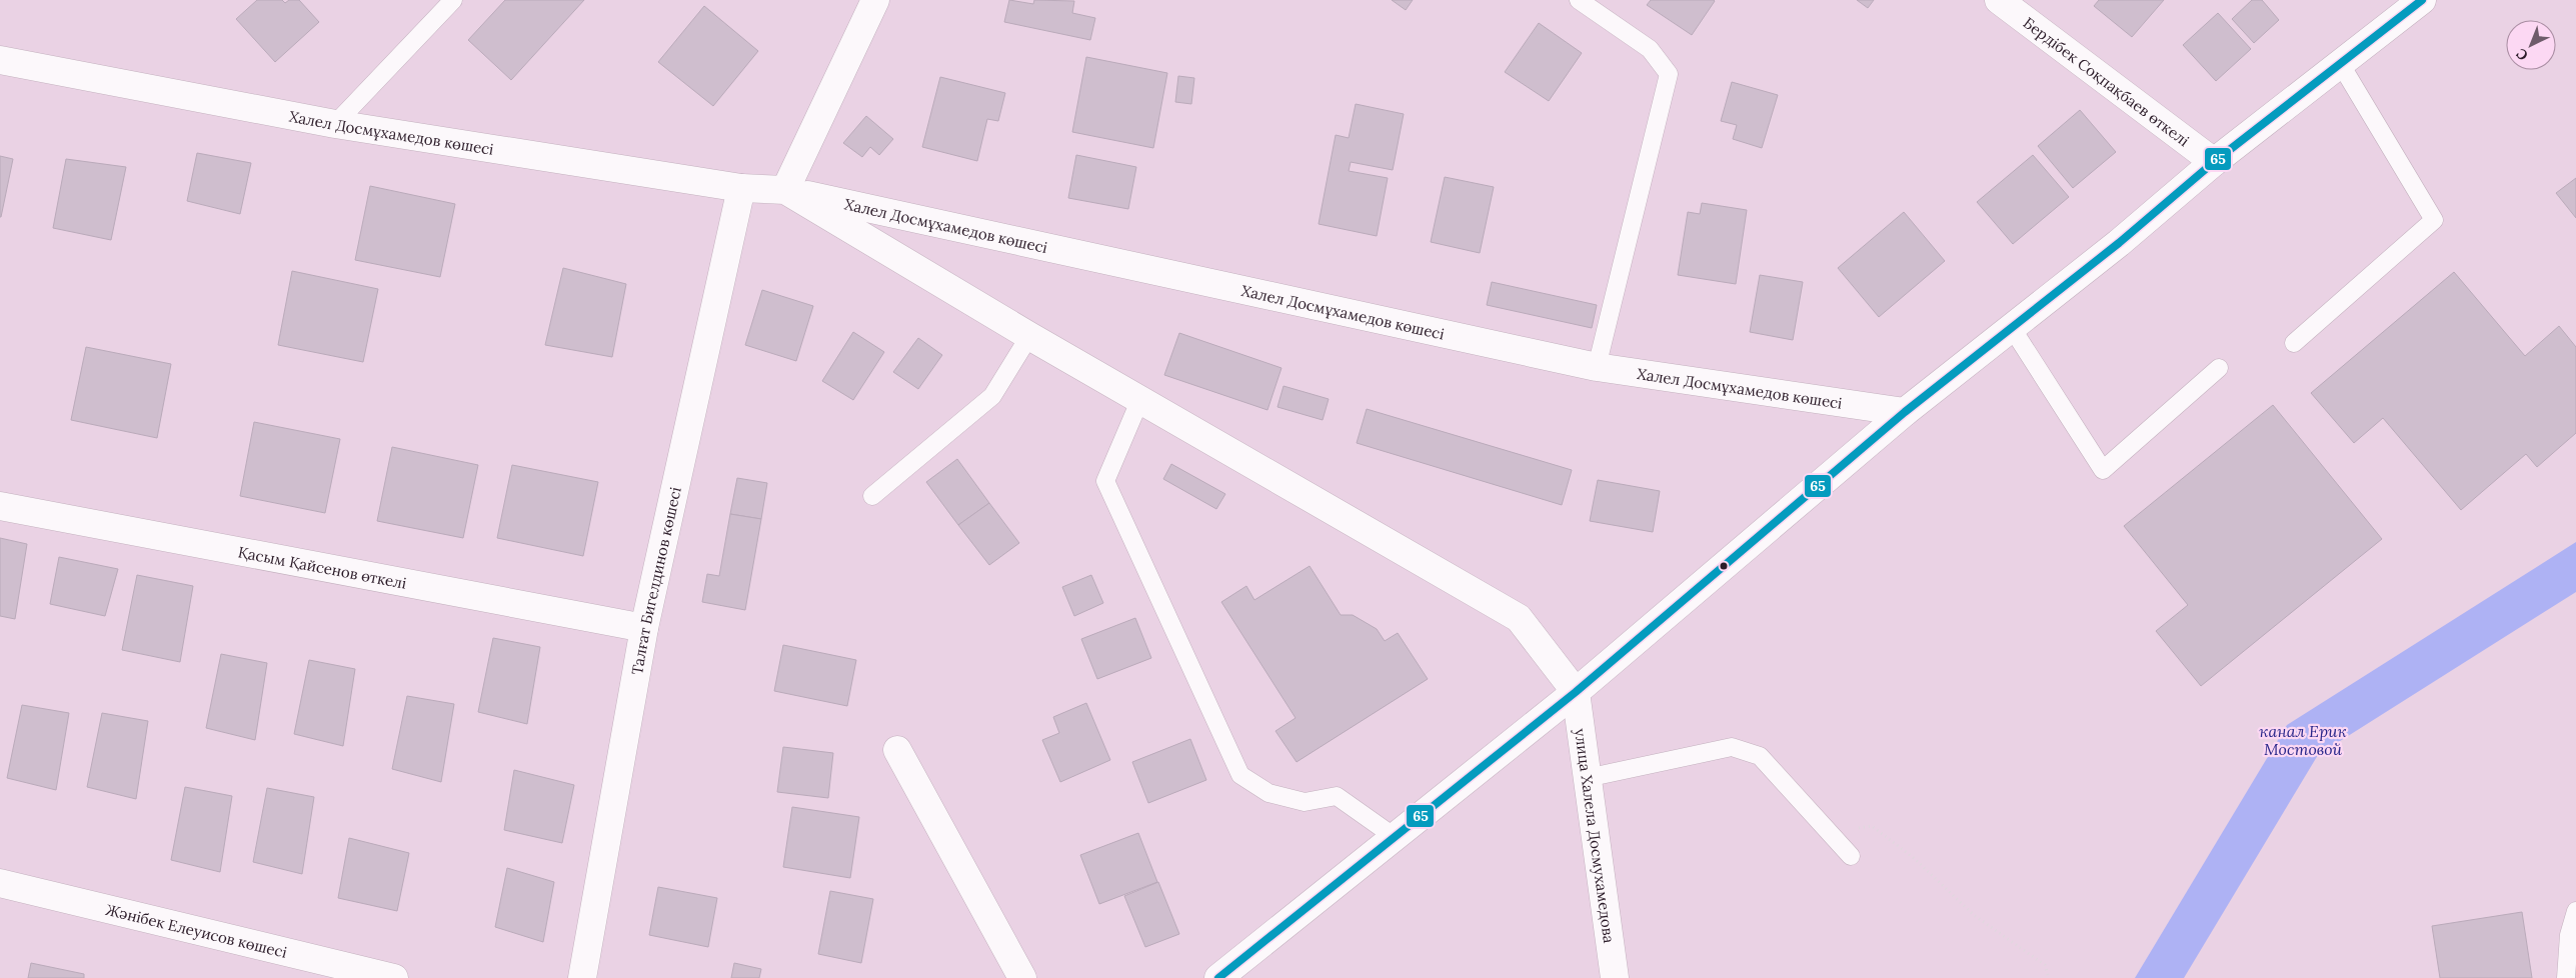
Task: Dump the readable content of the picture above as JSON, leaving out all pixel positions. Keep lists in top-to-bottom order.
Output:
{
  "streets": {
    "street": [
      "Бердібек Соқпақбаев өткелі",
      "Халел Досмұхамедов көшесі",
      "Қасым Қайсенов өткелі",
      "Талғат Бигелдинов көшесі",
      "улица Халела Досмухамедова",
      "Жәнібек Елеуисов көшесі"
    ]
  },
  "crossings": [
    ["Халел Досмұхамедов көшесі", "Талғат Бигелдинов көшесі"],
    ["Халел Досмұхамедов көшесі", "улица Халела Досмухамедова"],
    ["Қасым Қайсенов өткелі", "Талғат Бигелдинов көшесі"]
  ],
  "water": ["канал Ерик Мостовой"],
  "lines": ["transit line 65"],
  "north": "bottom left"
}
